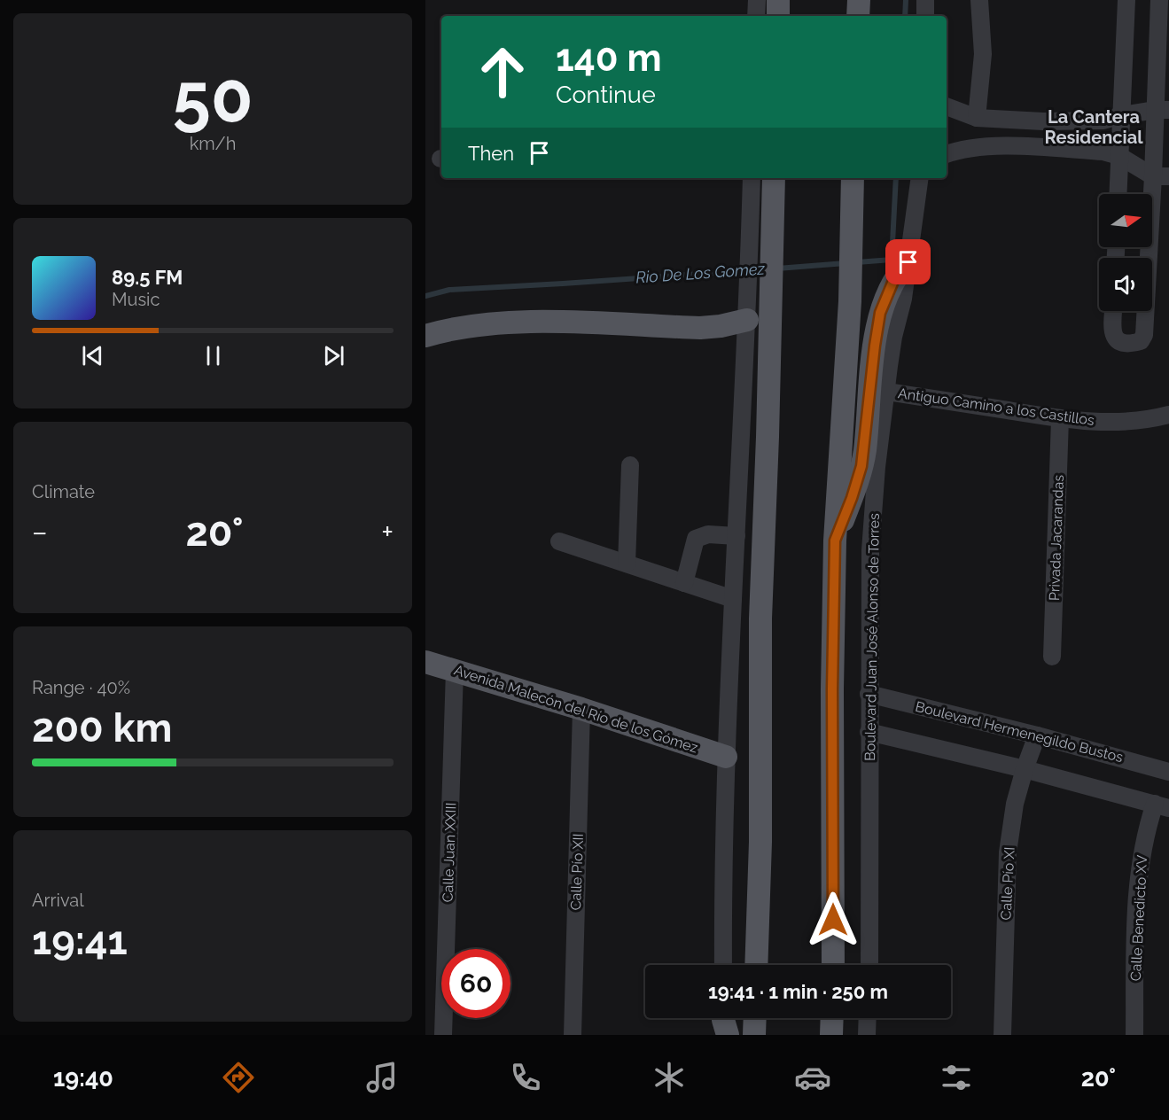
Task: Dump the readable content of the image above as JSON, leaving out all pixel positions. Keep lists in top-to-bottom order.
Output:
{
  "streets": {
    "main road": ["Avenida Malecón del Río de los Gómez"],
    "street": [
      "Antiguo Camino a los Castillos",
      "Privada Jacarandas",
      "Boulevard Juan José Alonso de Torres",
      "Boulevard Hermenegildo Bustos",
      "Calle Juan XXIII",
      "Calle Pío XII",
      "Calle Pío XI",
      "Calle Benedicto XV"
    ]
  },
  "crossings": [
    ["Antiguo Camino a los Castillos", "Privada Jacarandas"],
    ["Antiguo Camino a los Castillos", "Boulevard Juan José Alonso de Torres"],
    ["Boulevard Juan José Alonso de Torres", "Boulevard Hermenegildo Bustos"],
    ["Avenida Malecón del Río de los Gómez", "Calle Juan XXIII"],
    ["Avenida Malecón del Río de los Gómez", "Calle Pío XII"],
    ["Boulevard Hermenegildo Bustos", "Calle Pío XI"]
  ],
  "districts": ["La Cantera Residencial"],
  "water": ["Rio De Los Gomez"],
  "north": "right",
  "page": {
    "tile": [
      ["50", "km/h"],
      "Climate",
      ["Range · 40%", "200 km"],
      ["Arrival", "19:41"]
    ],
    "turn": ["140 m", "Continue"],
    "then": "Then",
    "song": ["89.5 FM", "Music"],
    "heat": ["−", "20°", "+"],
    "limit": "60",
    "trip": "19:41 · 1 min · 250 m",
    "tabs": ["19:40", "20°"]
  }
}
